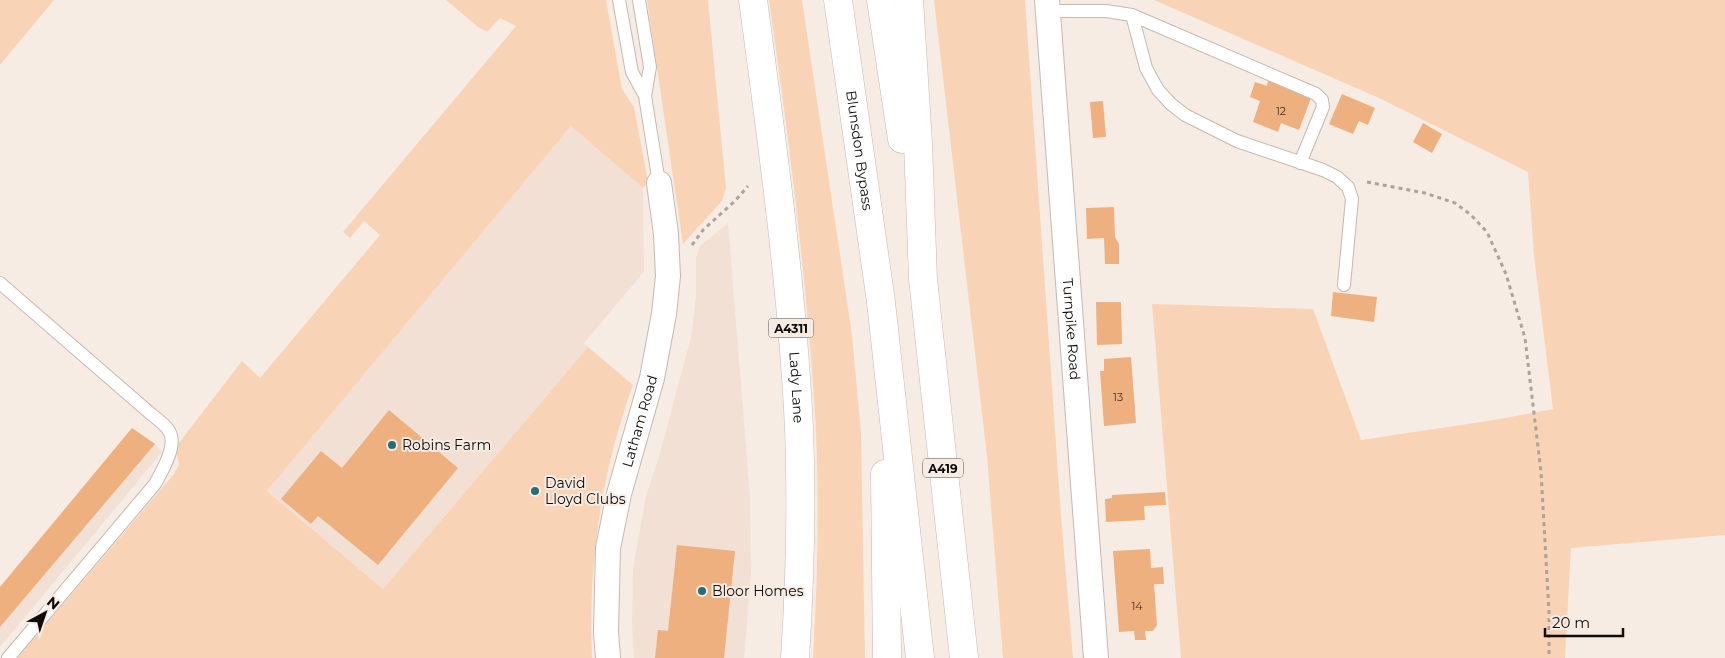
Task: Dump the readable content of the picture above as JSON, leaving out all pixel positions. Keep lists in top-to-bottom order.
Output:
{
  "streets": {
    "main road": [
      "Blunsdon Bypass",
      "A4311",
      "Lady Lane",
      "A419"
    ],
    "street": ["Turnpike Road", "Latham Road"]
  },
  "places": ["Robins Farm", "David Lloyd Clubs", "Bloor Homes"],
  "house_numbers": ["12", "13", "14"],
  "scale_bar": "20 m",
  "north": "top right"
}
